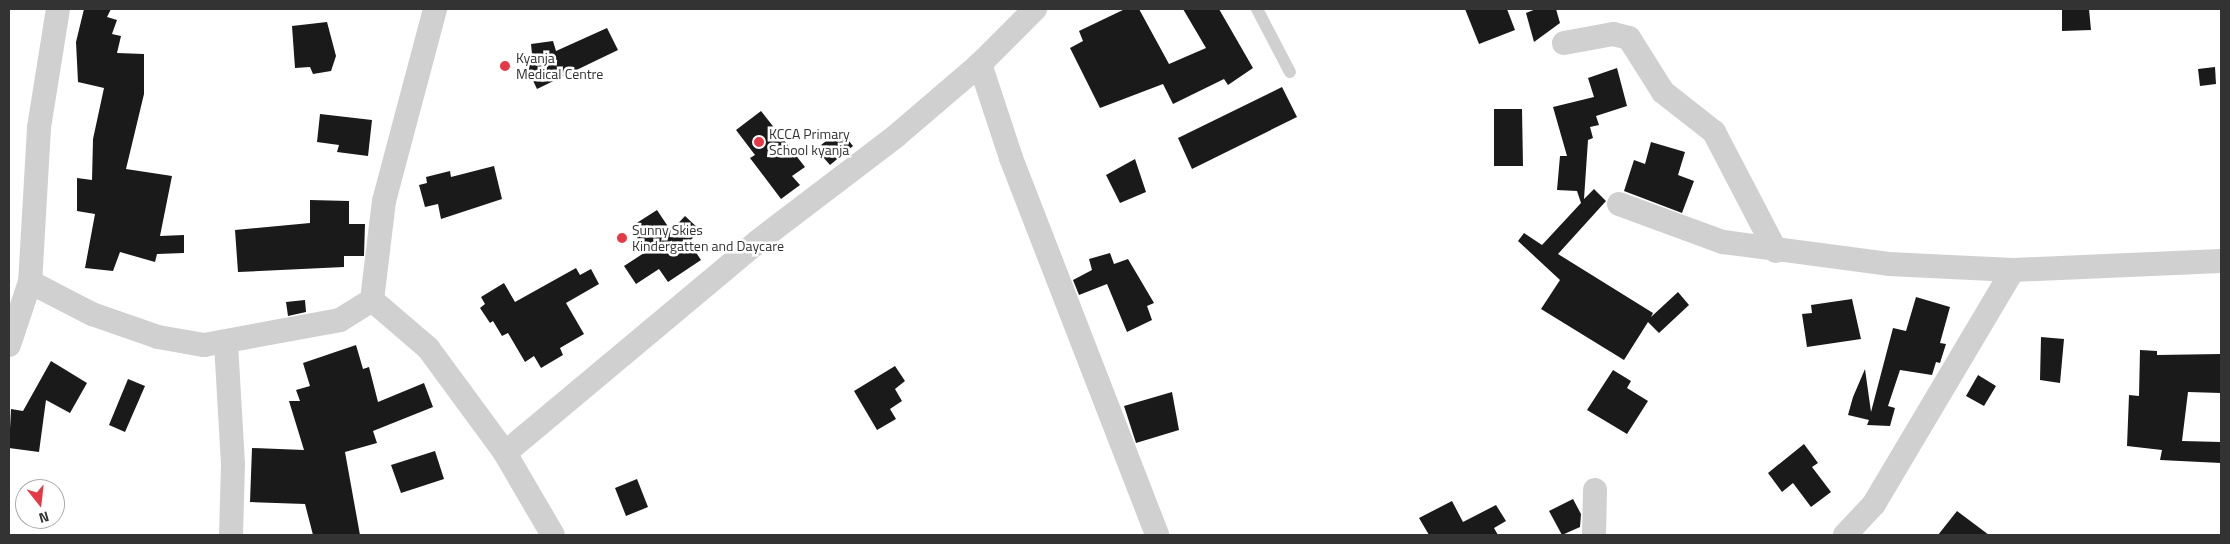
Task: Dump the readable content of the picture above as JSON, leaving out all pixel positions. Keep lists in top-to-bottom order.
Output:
{
  "places": ["Kyanja Medical Centre", "KCCA Primary School kyanja", "Sunny Skies Kindergatten and Daycare"],
  "north": "bottom"
}
